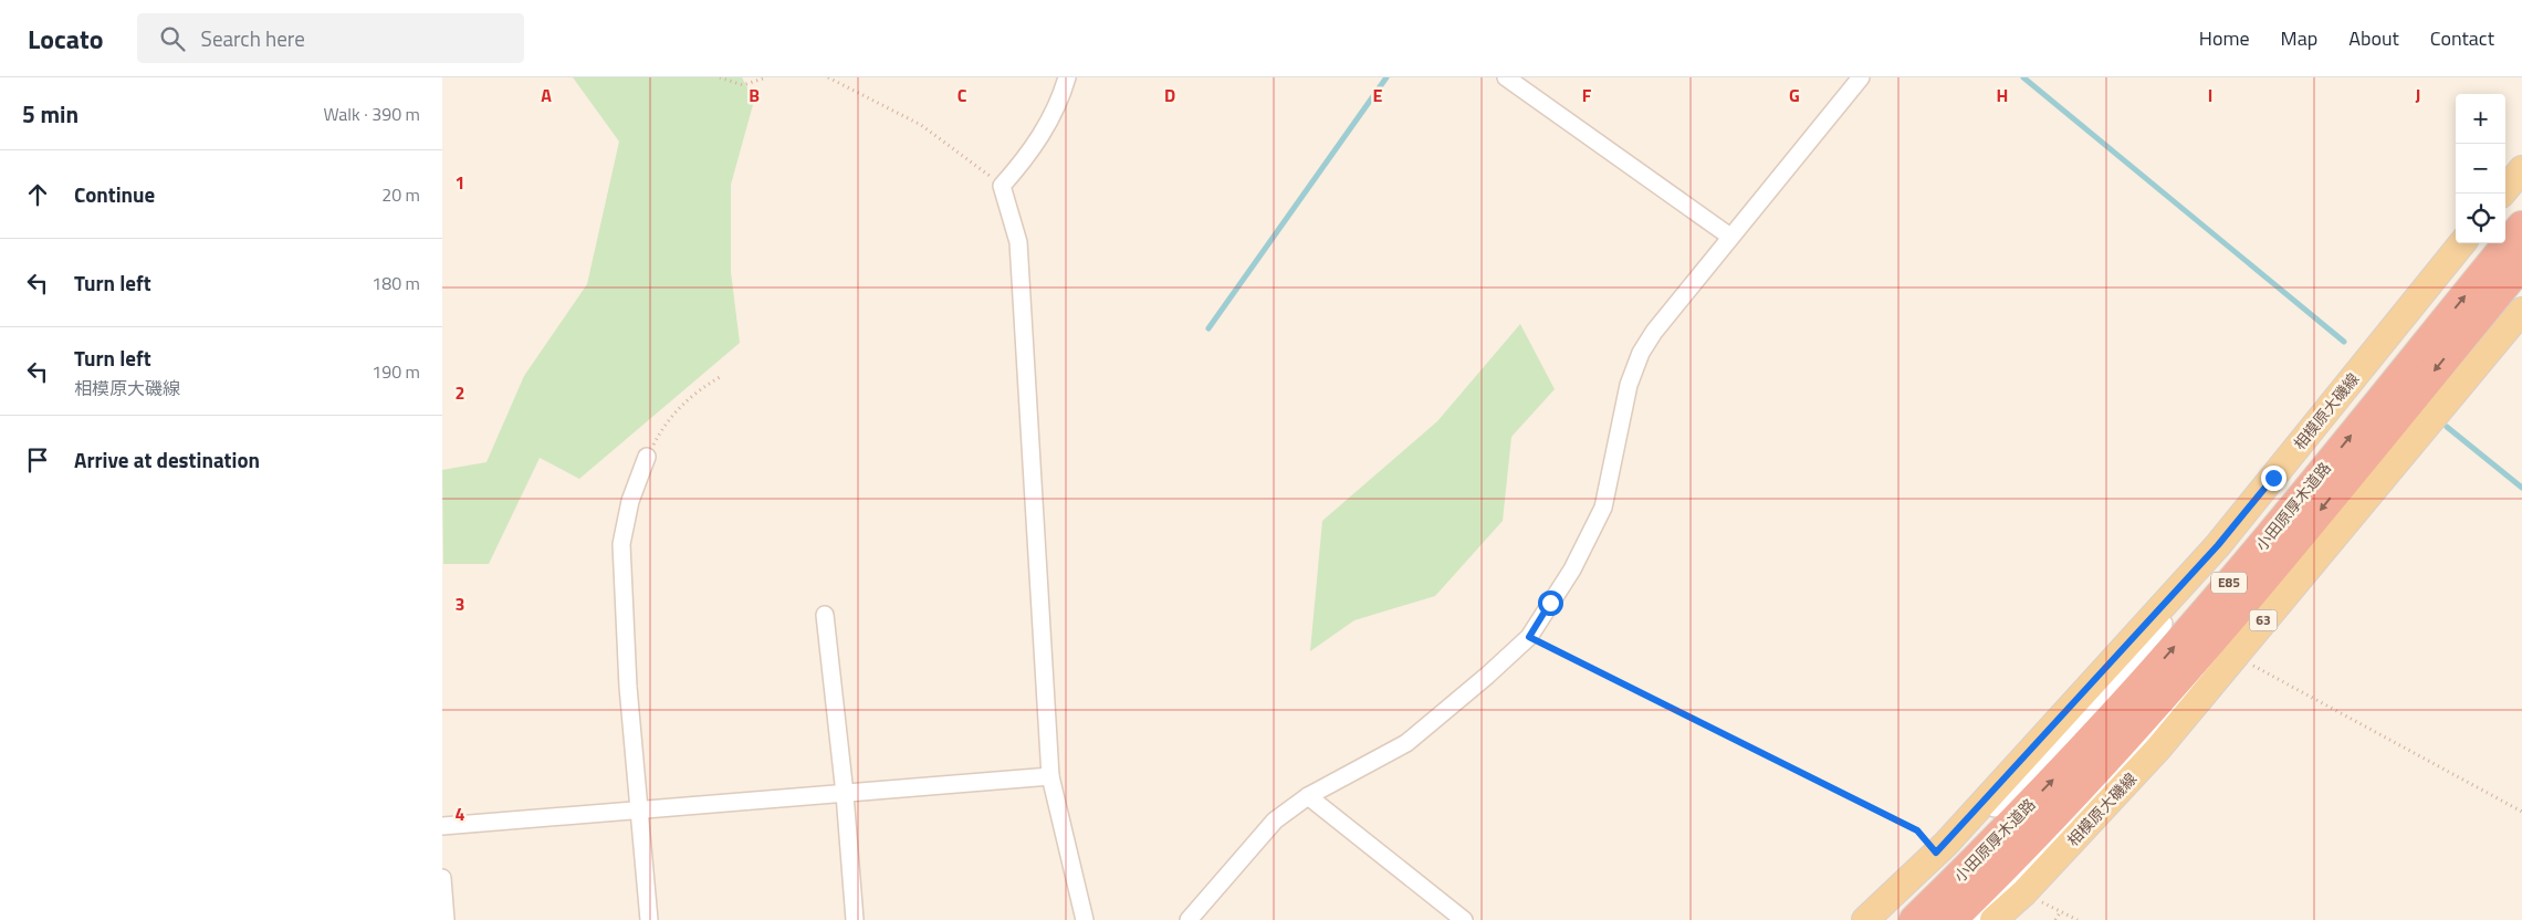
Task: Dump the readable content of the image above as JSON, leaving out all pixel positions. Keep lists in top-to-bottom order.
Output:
{
  "streets": {
    "highway": ["小田原厚木道路", "E85"],
    "main road": ["相模原大磯線", "63"]
  },
  "page": {
    "header": "Locato",
    "search": "Search here",
    "nav": [
      "Home",
      "Map",
      "About",
      "Contact"
    ],
    "heading": ["5 min", "Walk · 390 m"],
    "map_buttons": ["+", "−"],
    "list": [
      ["Continue", "20 m"],
      ["Turn left", "180 m"],
      ["Turn left", "相模原大磯線", "190 m"],
      "Arrive at destination"
    ]
  },
  "grid": {
    "columns": [
      "A",
      "B",
      "C",
      "D",
      "E",
      "F",
      "G",
      "H",
      "I",
      "J"
    ],
    "rows": [
      "1",
      "2",
      "3",
      "4"
    ]
  }
}
